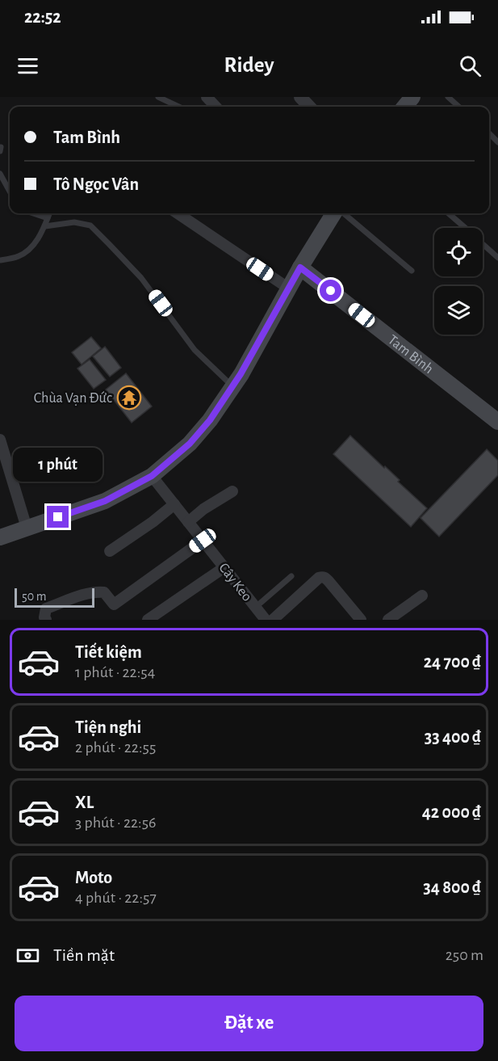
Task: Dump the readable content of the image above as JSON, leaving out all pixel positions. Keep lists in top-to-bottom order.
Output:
{
  "streets": {
    "main road": ["Tam Bình"],
    "street": ["Cây Keo"]
  },
  "places": {
    "temple": ["Chùa Vạn Đức"]
  },
  "scale_bar": "50 m",
  "page": {
    "status": "22:52",
    "header": "Ridey",
    "banner": ["Tam Bình", "Tô Ngọc Vân"],
    "bubble": "1 phút",
    "scale": "50 m",
    "list": [
      {
        "name": "Tiết kiệm",
        "note": "1 phút · 22:54",
        "value": "24 700 ₫"
      },
      {
        "name": "Tiện nghi",
        "note": "2 phút · 22:55",
        "value": "33 400 ₫"
      },
      {
        "name": "XL",
        "note": "3 phút · 22:56",
        "value": "42 000 ₫"
      },
      {
        "name": "Moto",
        "note": "4 phút · 22:57",
        "value": "34 800 ₫"
      }
    ],
    "pay": ["Tiền mặt", "250 m"],
    "buttons": "Đặt xe"
  }
}
